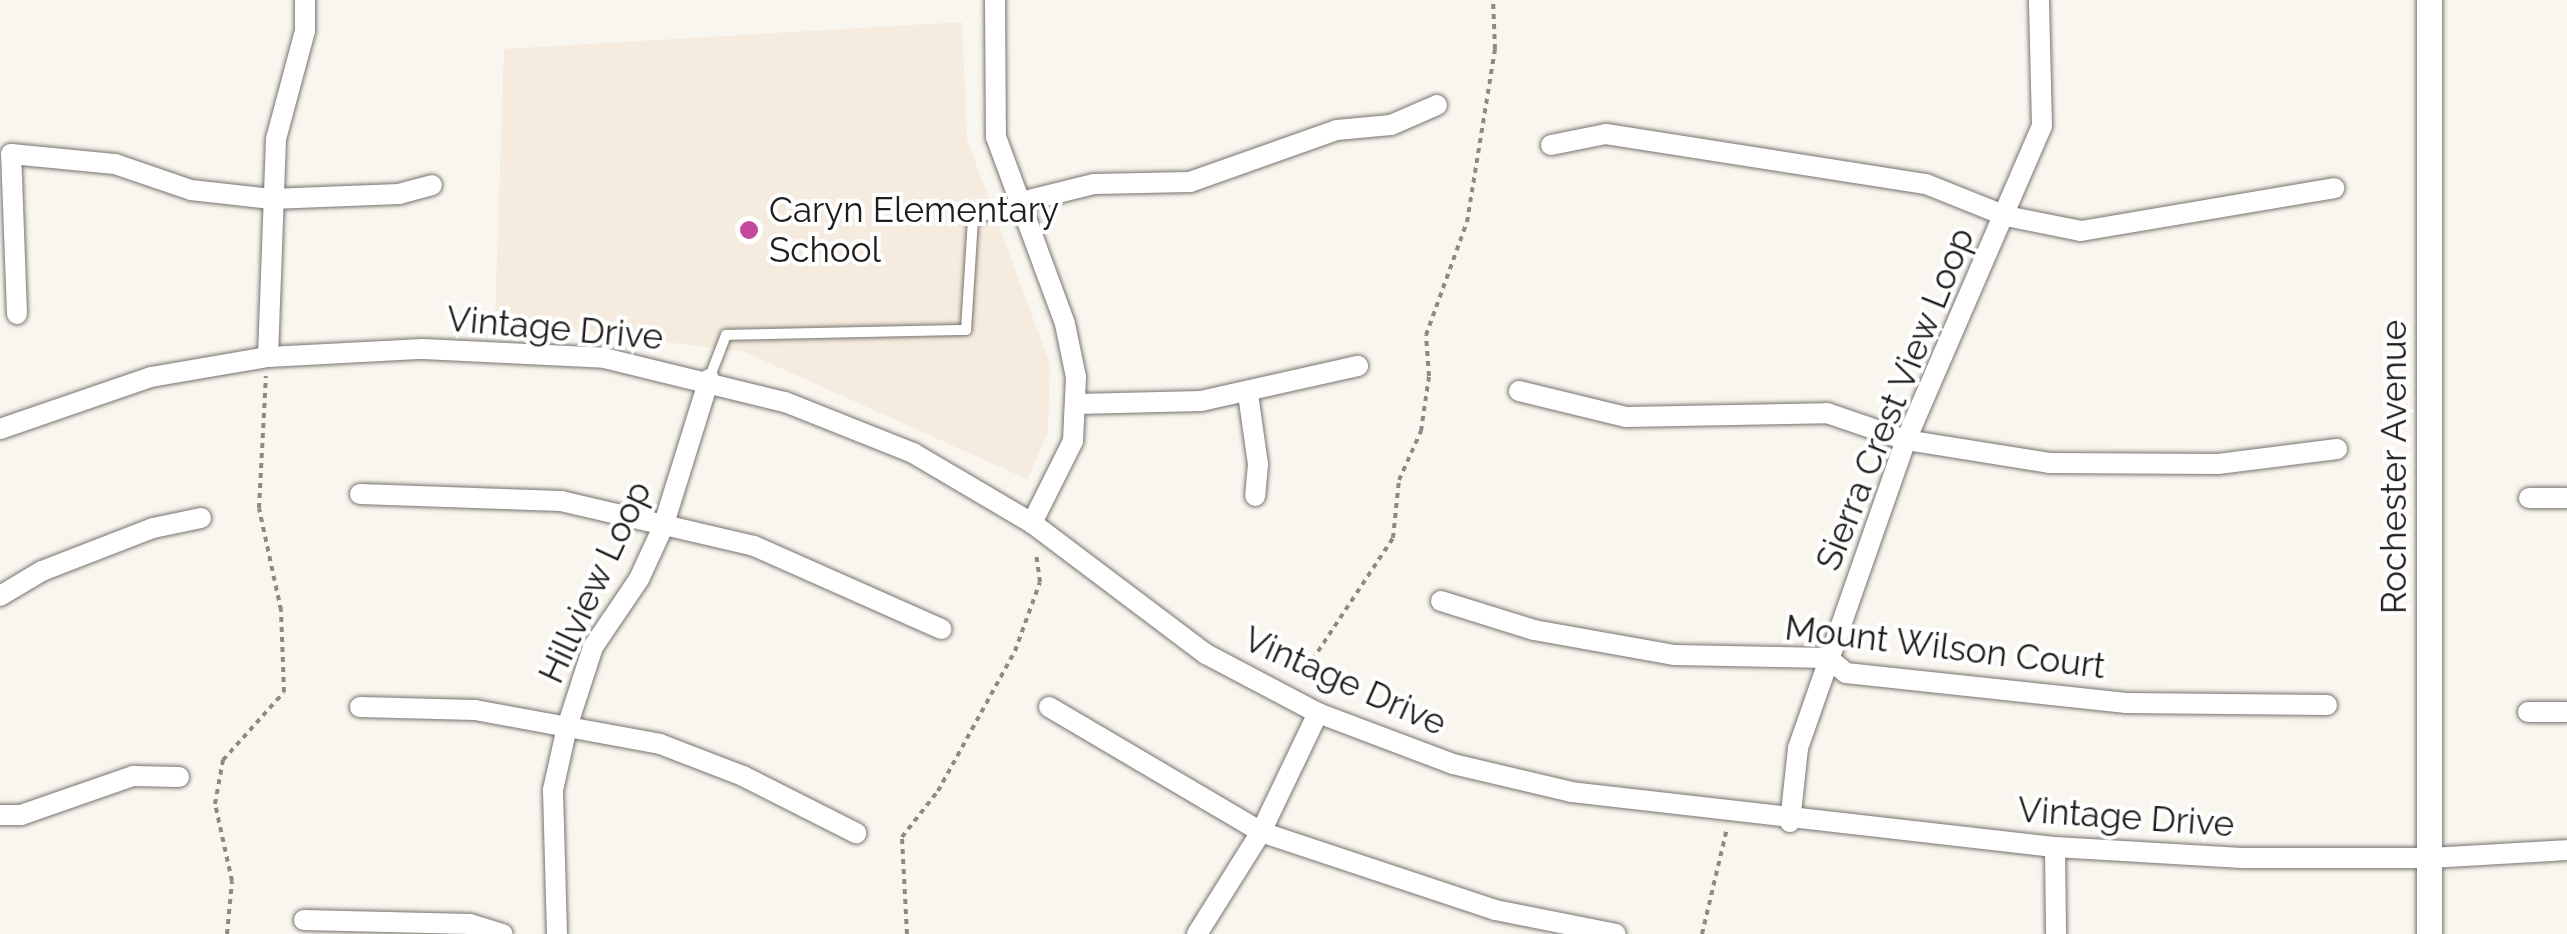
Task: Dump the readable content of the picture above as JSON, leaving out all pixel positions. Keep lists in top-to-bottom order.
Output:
{
  "streets": {
    "street": [
      "Vintage Drive",
      "Sierra Crest View Loop",
      "Rochester Avenue",
      "Hillview Loop",
      "Mount Wilson Court"
    ]
  },
  "crossings": [
    ["Vintage Drive", "Sierra Crest View Loop"],
    ["Vintage Drive", "Rochester Avenue"],
    ["Vintage Drive", "Hillview Loop"],
    ["Sierra Crest View Loop", "Mount Wilson Court"]
  ],
  "places": ["Caryn Elementary School"]
}
